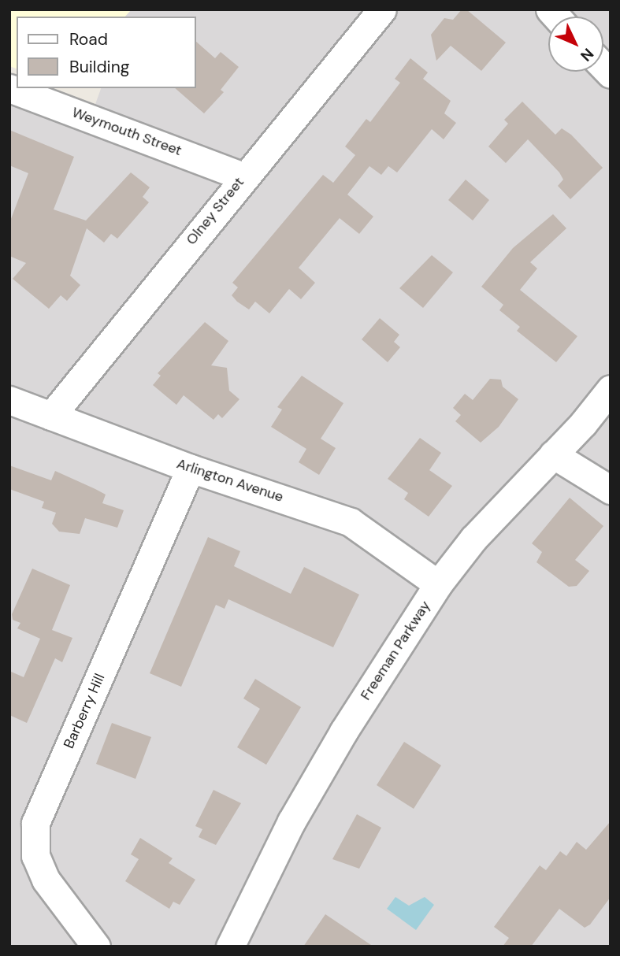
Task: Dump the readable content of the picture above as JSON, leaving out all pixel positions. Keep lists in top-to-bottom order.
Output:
{
  "streets": {
    "street": [
      "Weymouth Street",
      "Olney Street",
      "Arlington Avenue",
      "Freeman Parkway",
      "Barberry Hill"
    ]
  },
  "crossings": [
    ["Weymouth Street", "Olney Street"],
    ["Olney Street", "Arlington Avenue"],
    ["Arlington Avenue", "Freeman Parkway"],
    ["Arlington Avenue", "Barberry Hill"]
  ],
  "legend": ["Road", "Building"],
  "north": "bottom right"
}
